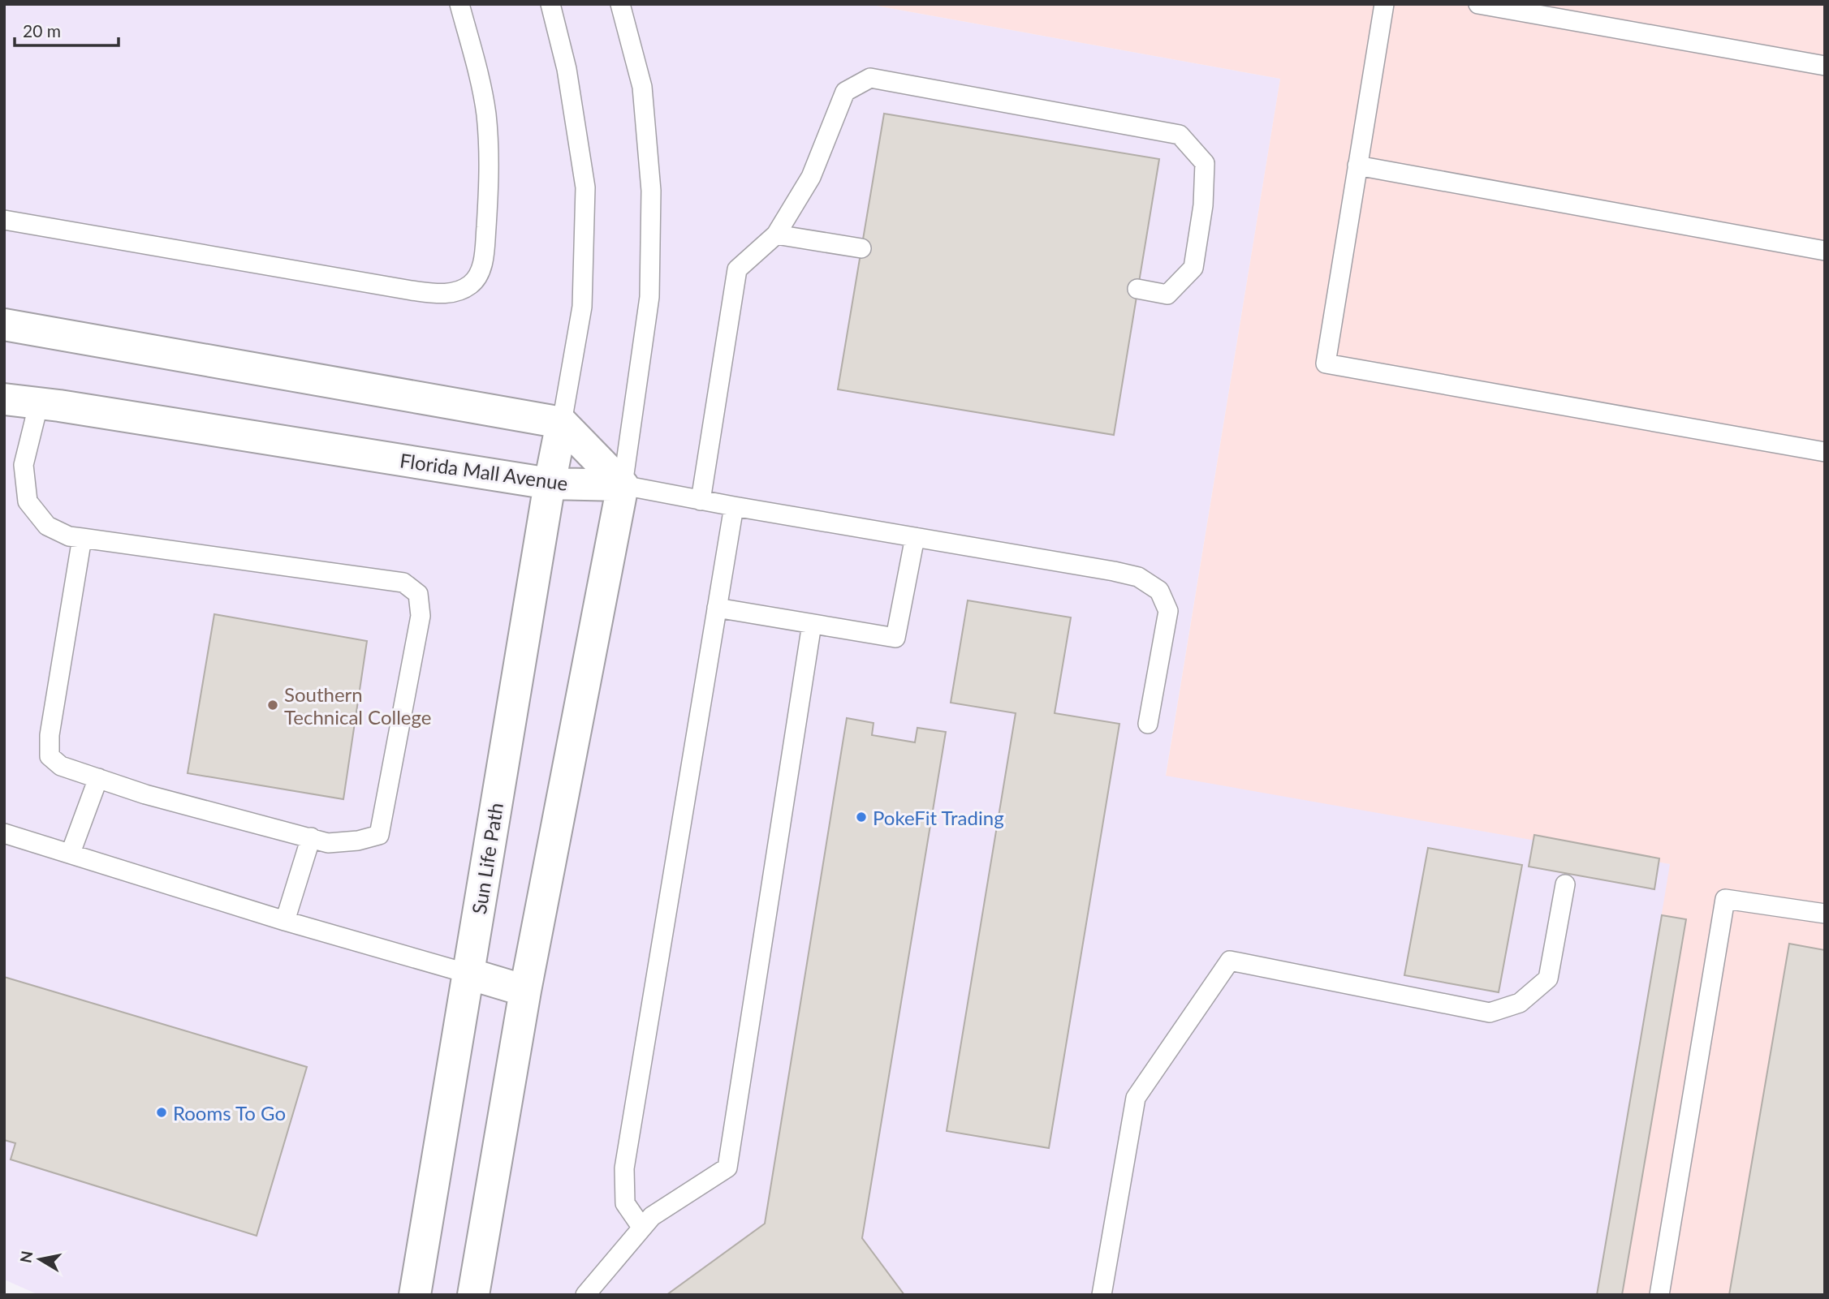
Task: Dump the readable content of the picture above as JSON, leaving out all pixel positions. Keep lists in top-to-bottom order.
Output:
{
  "streets": {
    "street": ["Florida Mall Avenue", "Sun Life Path"]
  },
  "crossings": [
    ["Florida Mall Avenue", "Sun Life Path"]
  ],
  "places": ["Southern Technical College", "PokeFit Trading", "Rooms To Go"],
  "scale_bar": "20 m",
  "north": "left"
}
